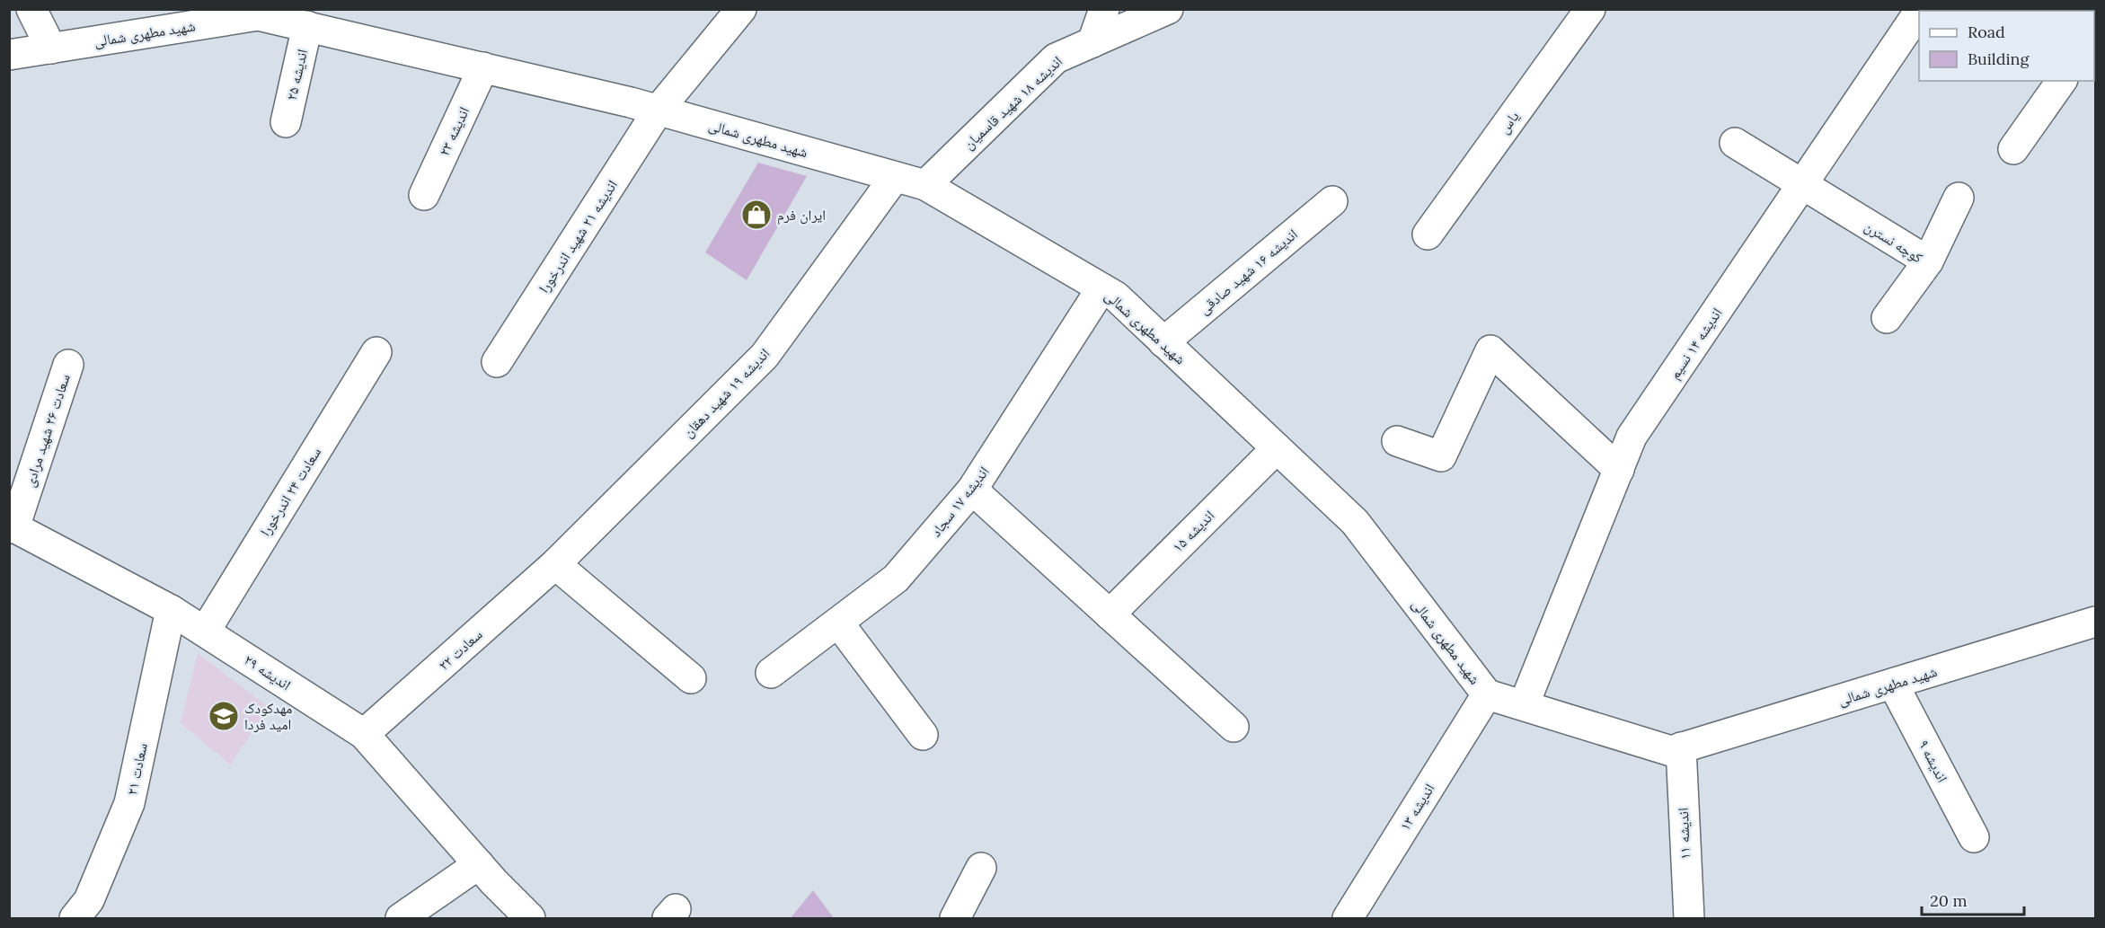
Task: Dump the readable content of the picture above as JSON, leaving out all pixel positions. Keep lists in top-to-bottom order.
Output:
{
  "streets": {
    "street": [
      "شهید مطهری شمالی",
      "اندیشه ۲۵",
      "اندیشه ۱۸ شهید قاسمیان",
      "یاس",
      "اندیشه ۲۳",
      "اندیشه ۲۱ شهید اندرخورا",
      "کوچه نسترن",
      "اندیشه ۱۶ شهید صادقی",
      "اندیشه ۱۴ نسیم",
      "اندیشه ۱۹ شهید دهقان",
      "سعادت ۲۶ شهید مرادی",
      "سعادت ۲۴ اندرخورا",
      "اندیشه ۱۷ سجاد",
      "اندیشه ۱۵",
      "سعادت ۲۲",
      "اندیشه ۲۹",
      "اندیشه ۹",
      "سعادت ۲۱",
      "اندیشه ۱۳",
      "اندیشه ۱۱"
    ]
  },
  "crossings": [
    ["شهید مطهری شمالی", "اندیشه ۲۵"],
    ["شهید مطهری شمالی", "اندیشه ۱۸ شهید قاسمیان"],
    ["شهید مطهری شمالی", "اندیشه ۲۳"],
    ["شهید مطهری شمالی", "اندیشه ۲۱ شهید اندرخورا"],
    ["شهید مطهری شمالی", "اندیشه ۱۶ شهید صادقی"],
    ["شهید مطهری شمالی", "اندیشه ۱۴ نسیم"],
    ["شهید مطهری شمالی", "اندیشه ۱۹ شهید دهقان"],
    ["شهید مطهری شمالی", "اندیشه ۱۷ سجاد"],
    ["شهید مطهری شمالی", "اندیشه ۱۵"],
    ["شهید مطهری شمالی", "اندیشه ۹"],
    ["شهید مطهری شمالی", "اندیشه ۱۳"],
    ["شهید مطهری شمالی", "اندیشه ۱۱"],
    ["کوچه نسترن", "اندیشه ۱۴ نسیم"],
    ["اندیشه ۱۹ شهید دهقان", "سعادت ۲۲"],
    ["سعادت ۲۶ شهید مرادی", "اندیشه ۲۹"],
    ["سعادت ۲۴ اندرخورا", "اندیشه ۲۹"],
    ["سعادت ۲۲", "اندیشه ۲۹"],
    ["اندیشه ۲۹", "سعادت ۲۱"]
  ],
  "places": {
    "shop": ["ایران فرم"],
    "school or university": ["مهدکودک امید فردا"]
  },
  "legend": ["Road", "Building"],
  "scale_bar": "20 m"
}
